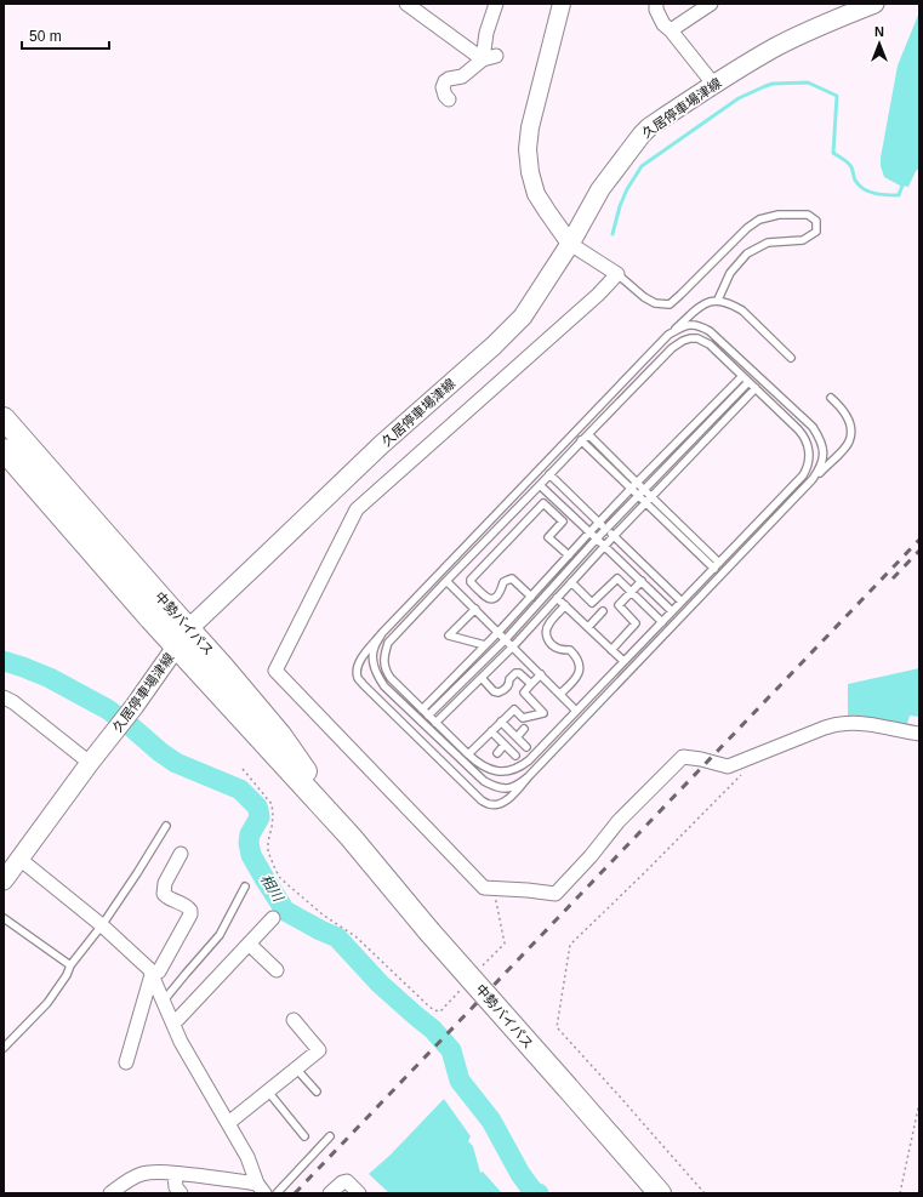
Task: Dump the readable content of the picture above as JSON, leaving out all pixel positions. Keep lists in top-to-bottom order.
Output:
{
  "streets": {
    "highway": ["中勢バイパス"],
    "main road": ["久居停車場津線"]
  },
  "crossings": [
    ["久居停車場津線", "中勢バイパス"]
  ],
  "water": ["相川"],
  "scale_bar": "50 m",
  "north": "top"
}
